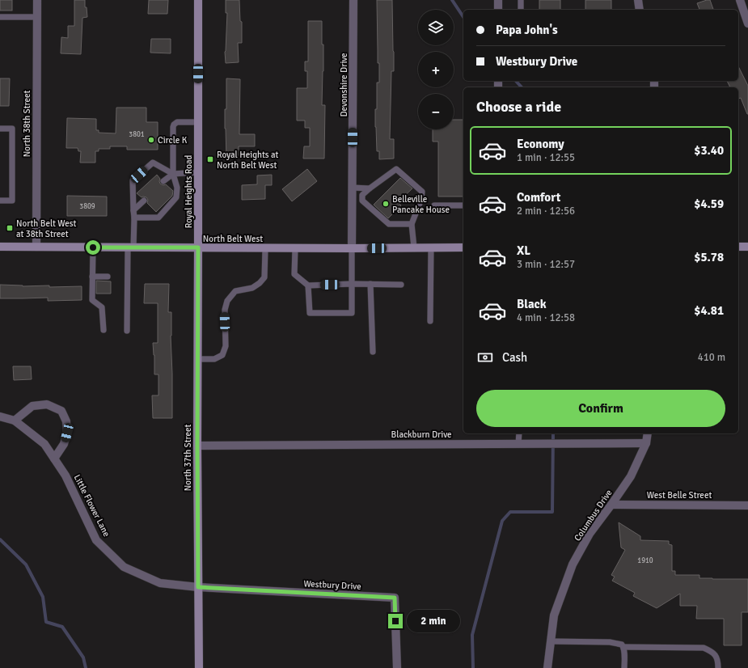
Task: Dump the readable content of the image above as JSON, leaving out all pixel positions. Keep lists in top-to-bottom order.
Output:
{
  "streets": {
    "street": [
      "Devonshire Drive",
      "North 38th Street",
      "Royal Heights Road",
      "North Belt West",
      "Blackburn Drive",
      "North 37th Street",
      "West Belle Street",
      "Little Flower Lane",
      "Columbus Drive",
      "Westbury Drive"
    ]
  },
  "crossings": [
    ["Devonshire Drive", "North Belt West"],
    ["North 38th Street", "North Belt West"],
    ["Royal Heights Road", "North Belt West"],
    ["Royal Heights Road", "North 37th Street"],
    ["North Belt West", "North 37th Street"],
    ["Blackburn Drive", "North 37th Street"],
    ["Blackburn Drive", "Columbus Drive"],
    ["North 37th Street", "Little Flower Lane"],
    ["North 37th Street", "Westbury Drive"],
    ["West Belle Street", "Columbus Drive"],
    ["Little Flower Lane", "Westbury Drive"]
  ],
  "places": {
    "other": ["Circle K", "Belleville Pancake House"],
    "transit": ["Royal Heights at North Belt West", "North Belt West at 38th Street"]
  },
  "house_numbers": ["3801", "3809", "1910"],
  "page": {
    "map_buttons": ["+", "−"],
    "banner": ["Papa John's", "Westbury Drive"],
    "heading": "Choose a ride",
    "list": [
      {
        "name": "Economy",
        "note": "1 min · 12:55",
        "value": "$3.40"
      },
      {
        "name": "Comfort",
        "note": "2 min · 12:56",
        "value": "$4.59"
      },
      {
        "name": "XL",
        "note": "3 min · 12:57",
        "value": "$5.78"
      },
      {
        "name": "Black",
        "note": "4 min · 12:58",
        "value": "$4.81"
      }
    ],
    "pay": ["Cash", "410 m"],
    "buttons": "Confirm",
    "bubble": "2 min"
  }
}
